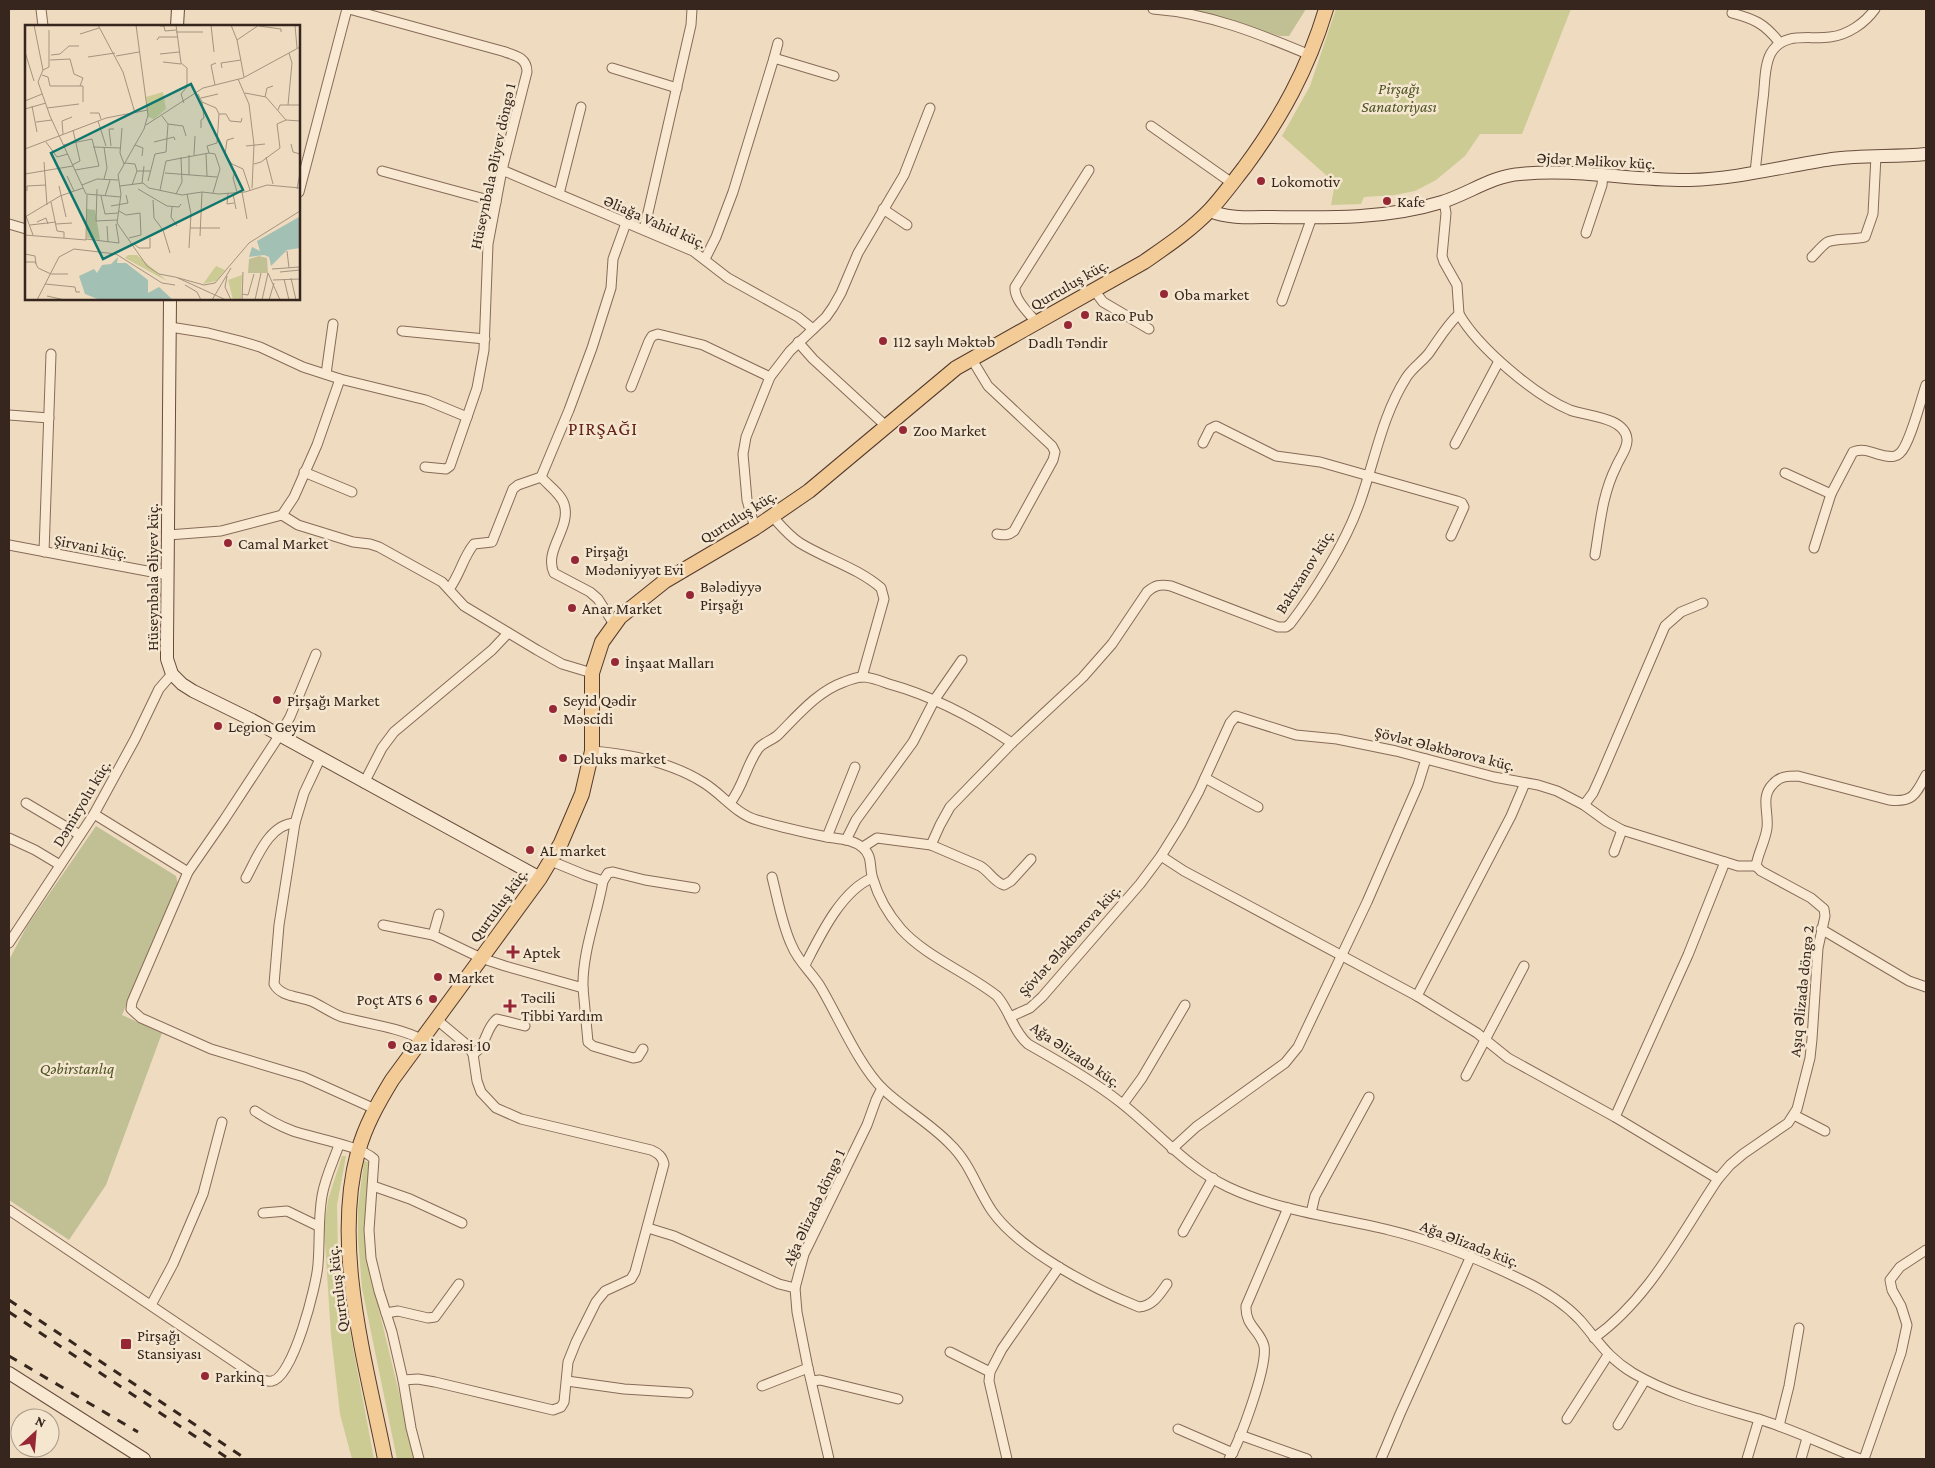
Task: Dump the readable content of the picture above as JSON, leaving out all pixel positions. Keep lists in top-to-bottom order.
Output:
{
  "streets": {
    "main road": ["Qurtuluş küç."],
    "street": [
      "Əjdər Məlikov küç.",
      "Hüseynbala Əliyev döngə 1",
      "Əliağa Vahid küç.",
      "Şirvani küç.",
      "Bakıxanov küç.",
      "Hüseynbala Əliyev küç.",
      "Şövlət Ələkbərova küç.",
      "Dəmiryolu küç.",
      "Aşıq Əlizadə döngə 2",
      "Ağa Əlizadə küç.",
      "Ağa Əlizadə döngə 1"
    ]
  },
  "crossings": [
    ["Əjdər Məlikov küç.", "Qurtuluş küç."],
    ["Hüseynbala Əliyev döngə 1", "Əliağa Vahid küç."],
    ["Şirvani küç.", "Hüseynbala Əliyev küç."],
    ["Hüseynbala Əliyev küç.", "Dəmiryolu küç."],
    ["Şövlət Ələkbərova küç.", "Aşıq Əlizadə döngə 2"],
    ["Şövlət Ələkbərova küç.", "Ağa Əlizadə küç."],
    ["Aşıq Əlizadə döngə 2", "Ağa Əlizadə küç."]
  ],
  "districts": ["PIRŞAĞI"],
  "parks": ["Pirşağı Sanatoriyası", "Qəbirstanlıq"],
  "places": {
    "other": [
      "Lokomotiv",
      "Kafe",
      "Oba market",
      "Raco Pub",
      "Dadlı Təndir",
      "112 saylı Məktəb",
      "Zoo Market",
      "Camal Market",
      "Pirşağı Mədəniyyət Evi",
      "Bələdiyyə Pirşağı",
      "Anar Market",
      "İnşaat Malları",
      "Pirşağı Market",
      "Seyid Qədir Məscidi",
      "Legion Geyim",
      "Deluks market",
      "AL market",
      "Market",
      "Poçt ATS 6",
      "Qaz İdarəsi 10",
      "Parkinq"
    ],
    "health": ["Aptek", "Təcili Tibbi Yardım"],
    "transit": ["Pirşağı Stansiyası"]
  },
  "north": "top right"
}
